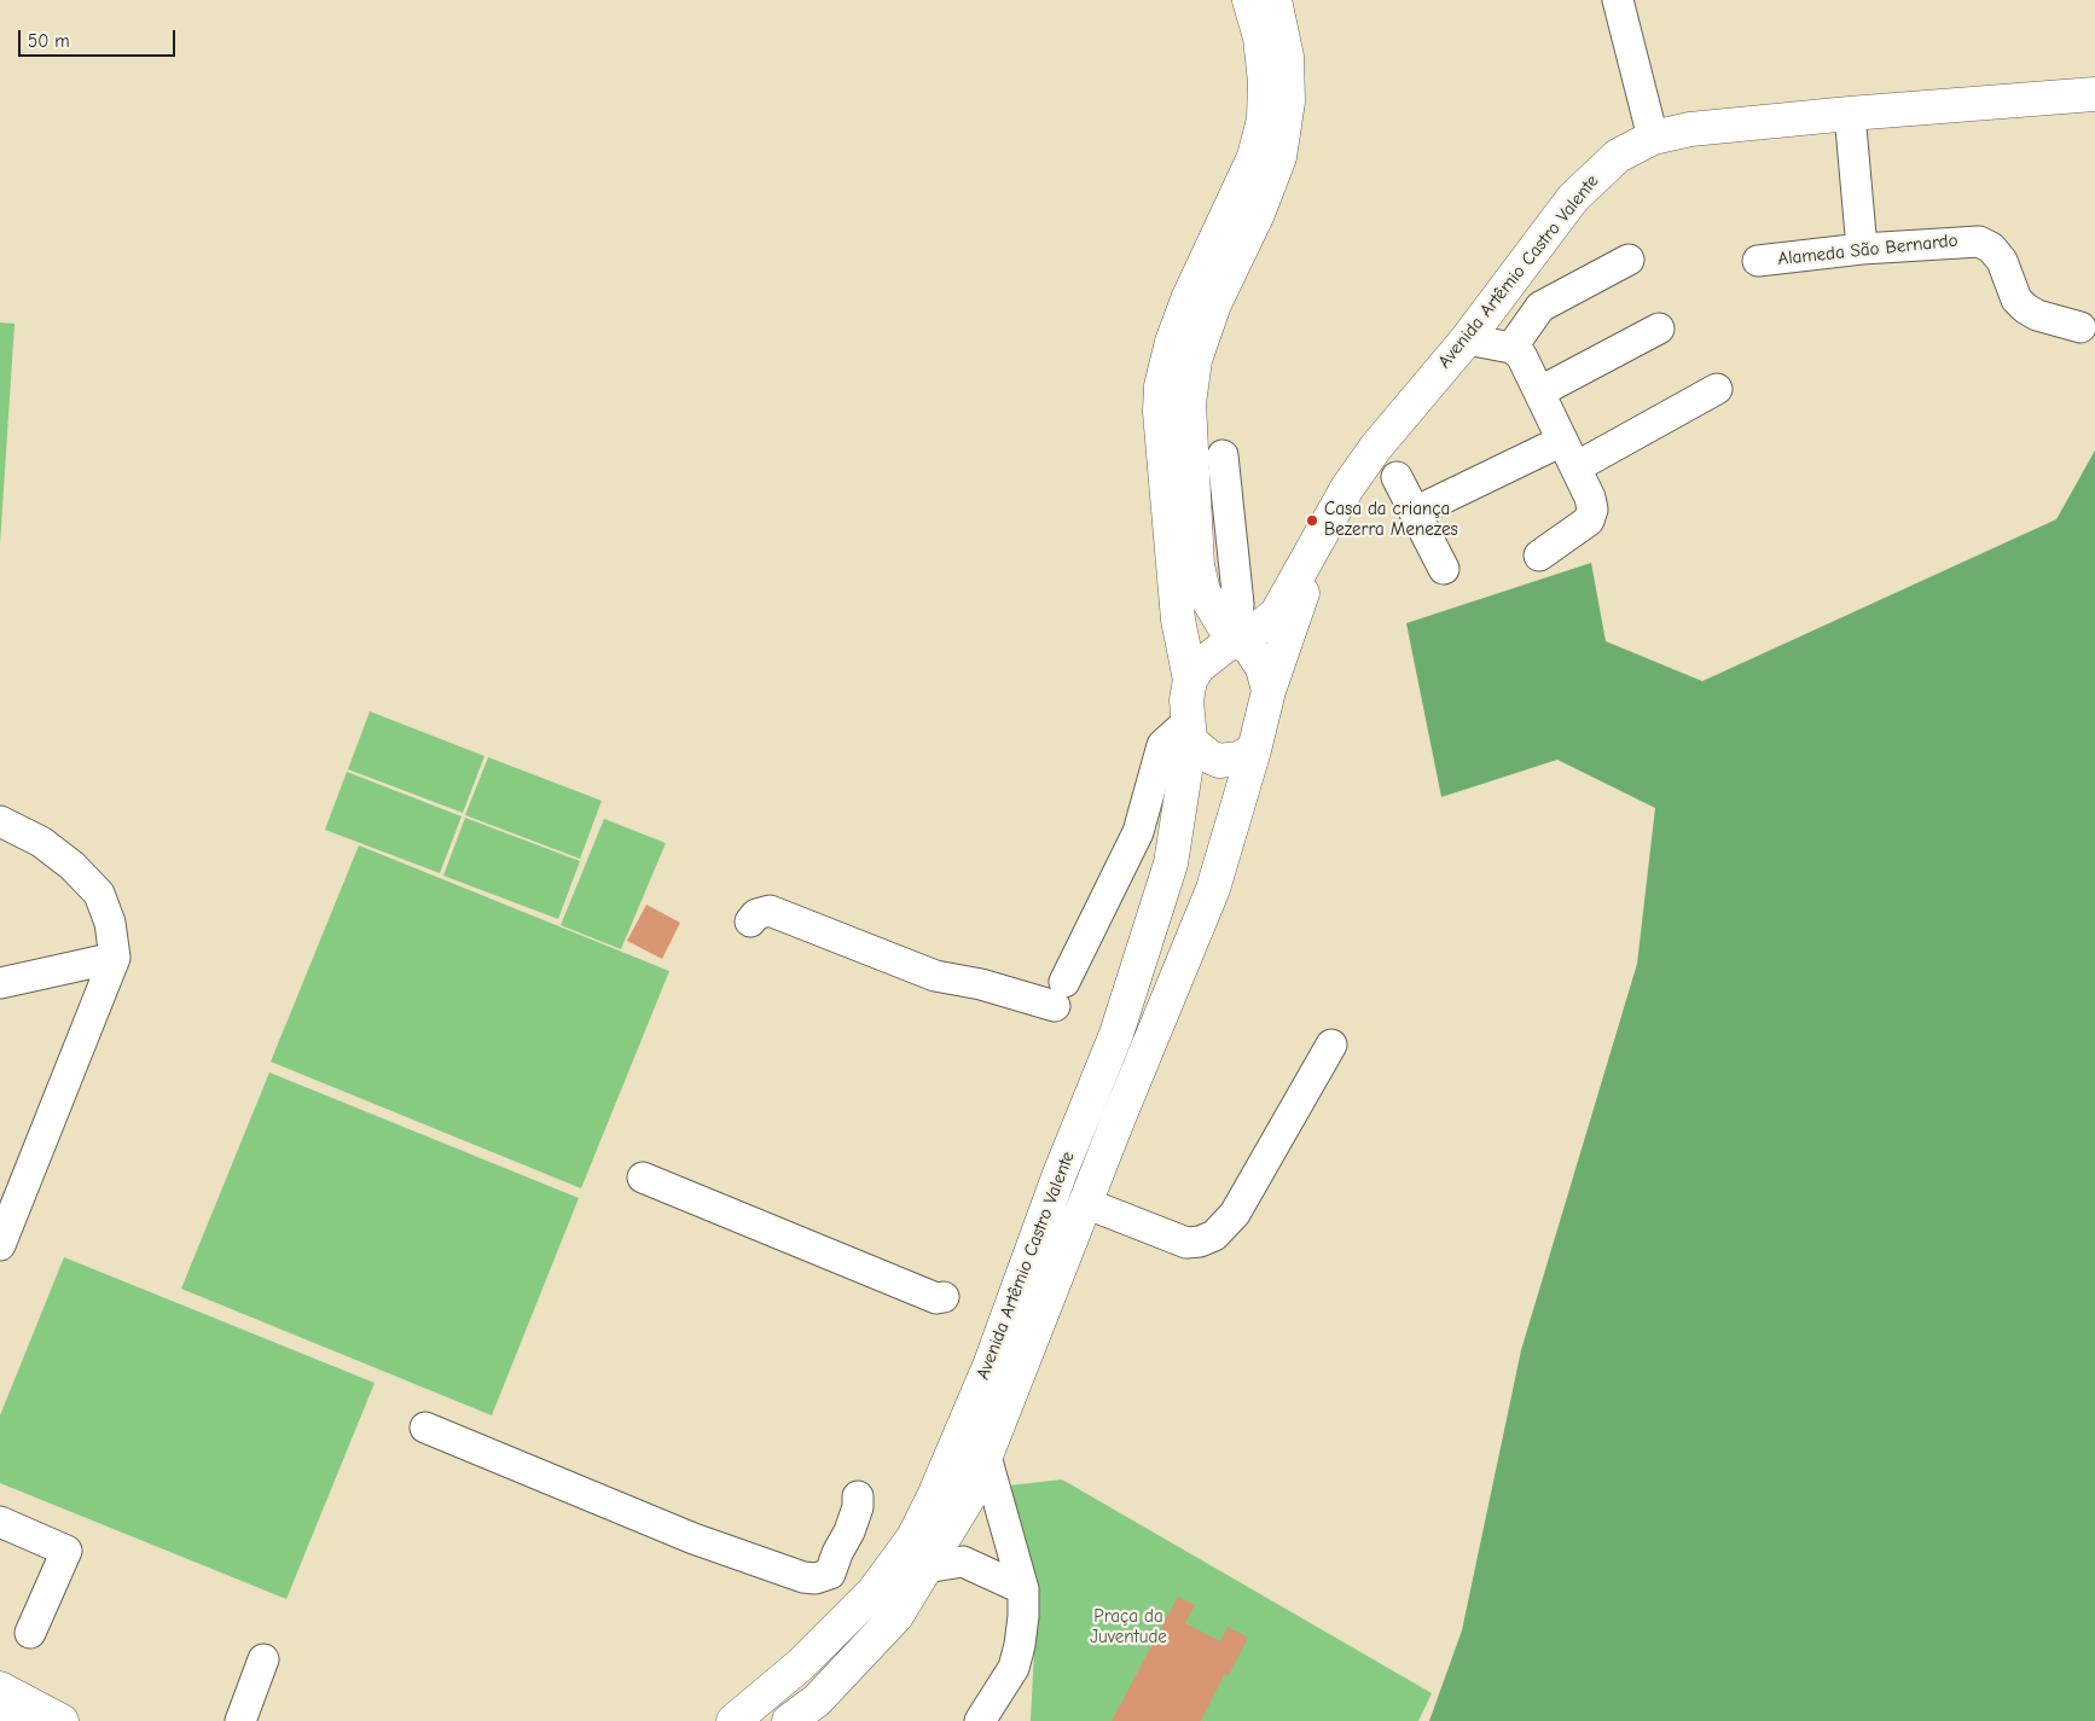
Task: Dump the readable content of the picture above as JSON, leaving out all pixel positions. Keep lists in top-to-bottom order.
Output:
{
  "streets": {
    "main road": ["Avenida Artêmio Castro Valente"],
    "street": ["Alameda São Bernardo"]
  },
  "parks": ["Praça da Juventude"],
  "places": ["Casa da criança Bezerra Menezes"],
  "scale_bar": "50 m"
}
